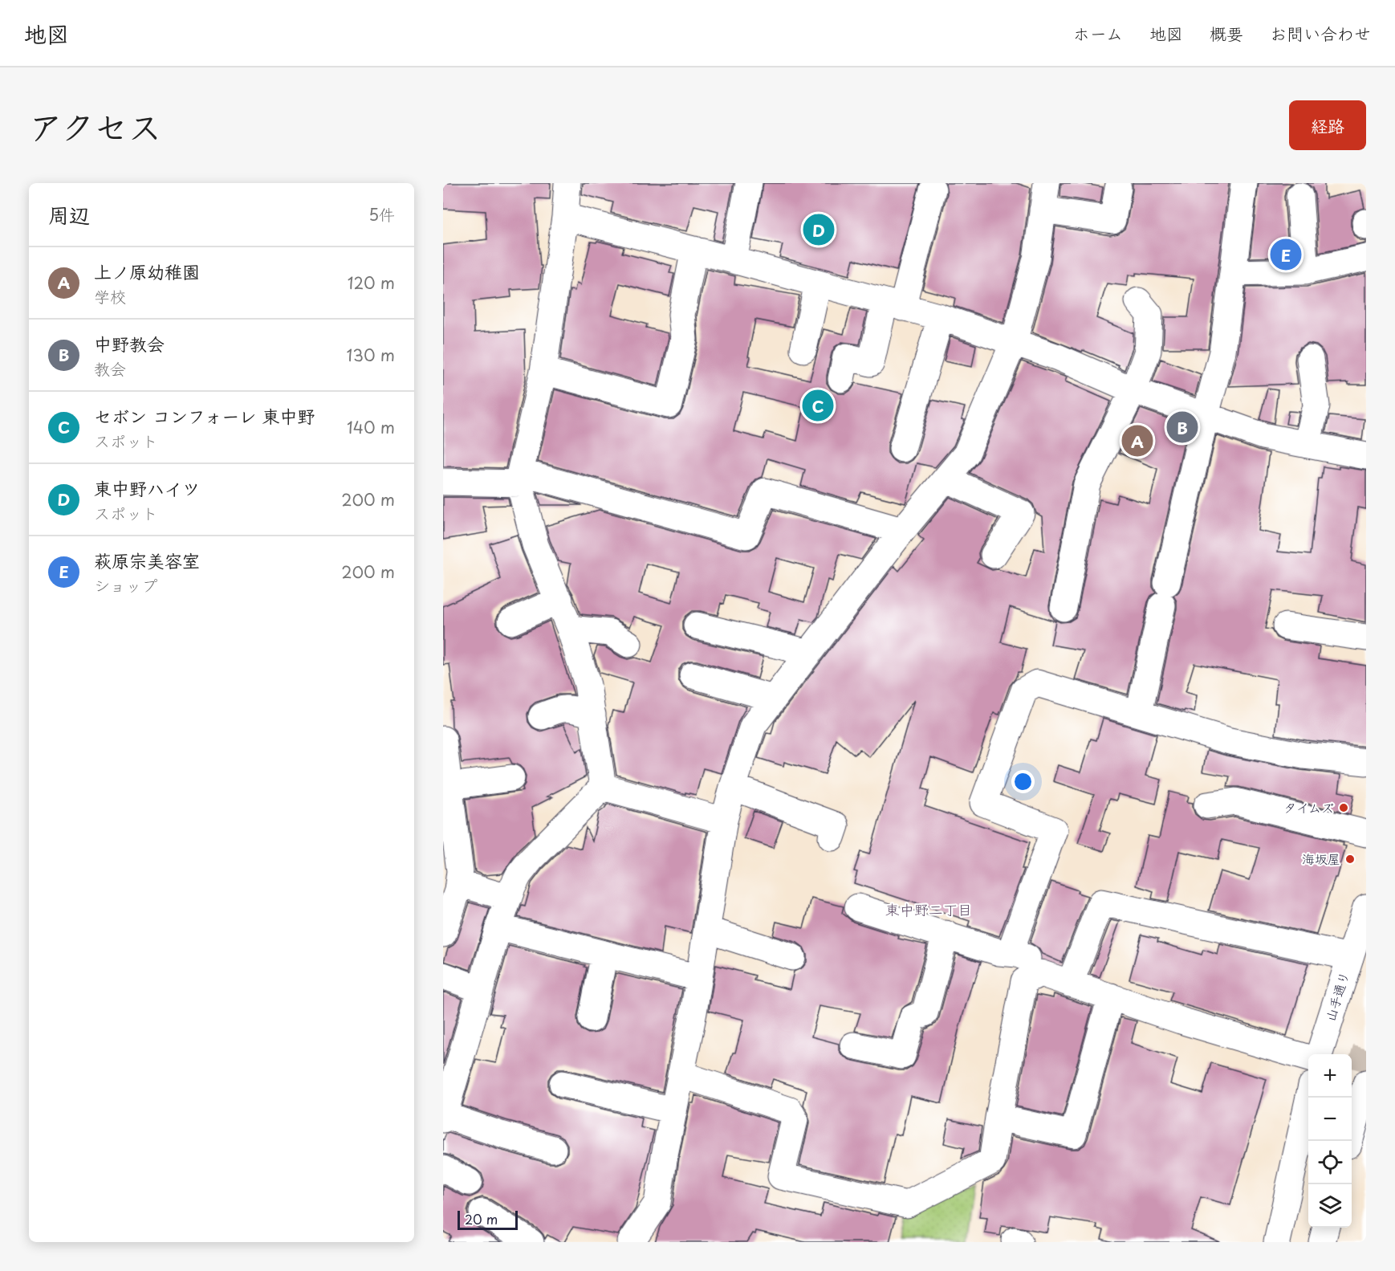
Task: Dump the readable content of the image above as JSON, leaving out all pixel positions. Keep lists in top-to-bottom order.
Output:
{
  "streets": {
    "street": ["山手通り"]
  },
  "districts": ["東中野二丁目"],
  "places": ["タイムズ", "海坂屋"],
  "scale_bar": "20 m",
  "page": {
    "header": "地図",
    "nav": [
      "ホーム",
      "地図",
      "概要",
      "お問い合わせ"
    ],
    "title": "アクセス",
    "buttons": "経路",
    "heading": ["周辺", "5件"],
    "pins": [
      "D",
      "E",
      "C",
      "B",
      "A"
    ],
    "list": [
      {
        "mark": "A",
        "name": "上ノ原幼稚園",
        "note": "学校",
        "value": "120 m"
      },
      {
        "mark": "B",
        "name": "中野教会",
        "note": "教会",
        "value": "130 m"
      },
      {
        "mark": "C",
        "name": "セボン コンフォーレ 東中野",
        "note": "スポット",
        "value": "140 m"
      },
      {
        "mark": "D",
        "name": "東中野ハイツ",
        "note": "スポット",
        "value": "200 m"
      },
      {
        "mark": "E",
        "name": "萩原宗美容室",
        "note": "ショップ",
        "value": "200 m"
      }
    ],
    "map_buttons": ["+", "−"],
    "scale": "20 m"
  }
}
